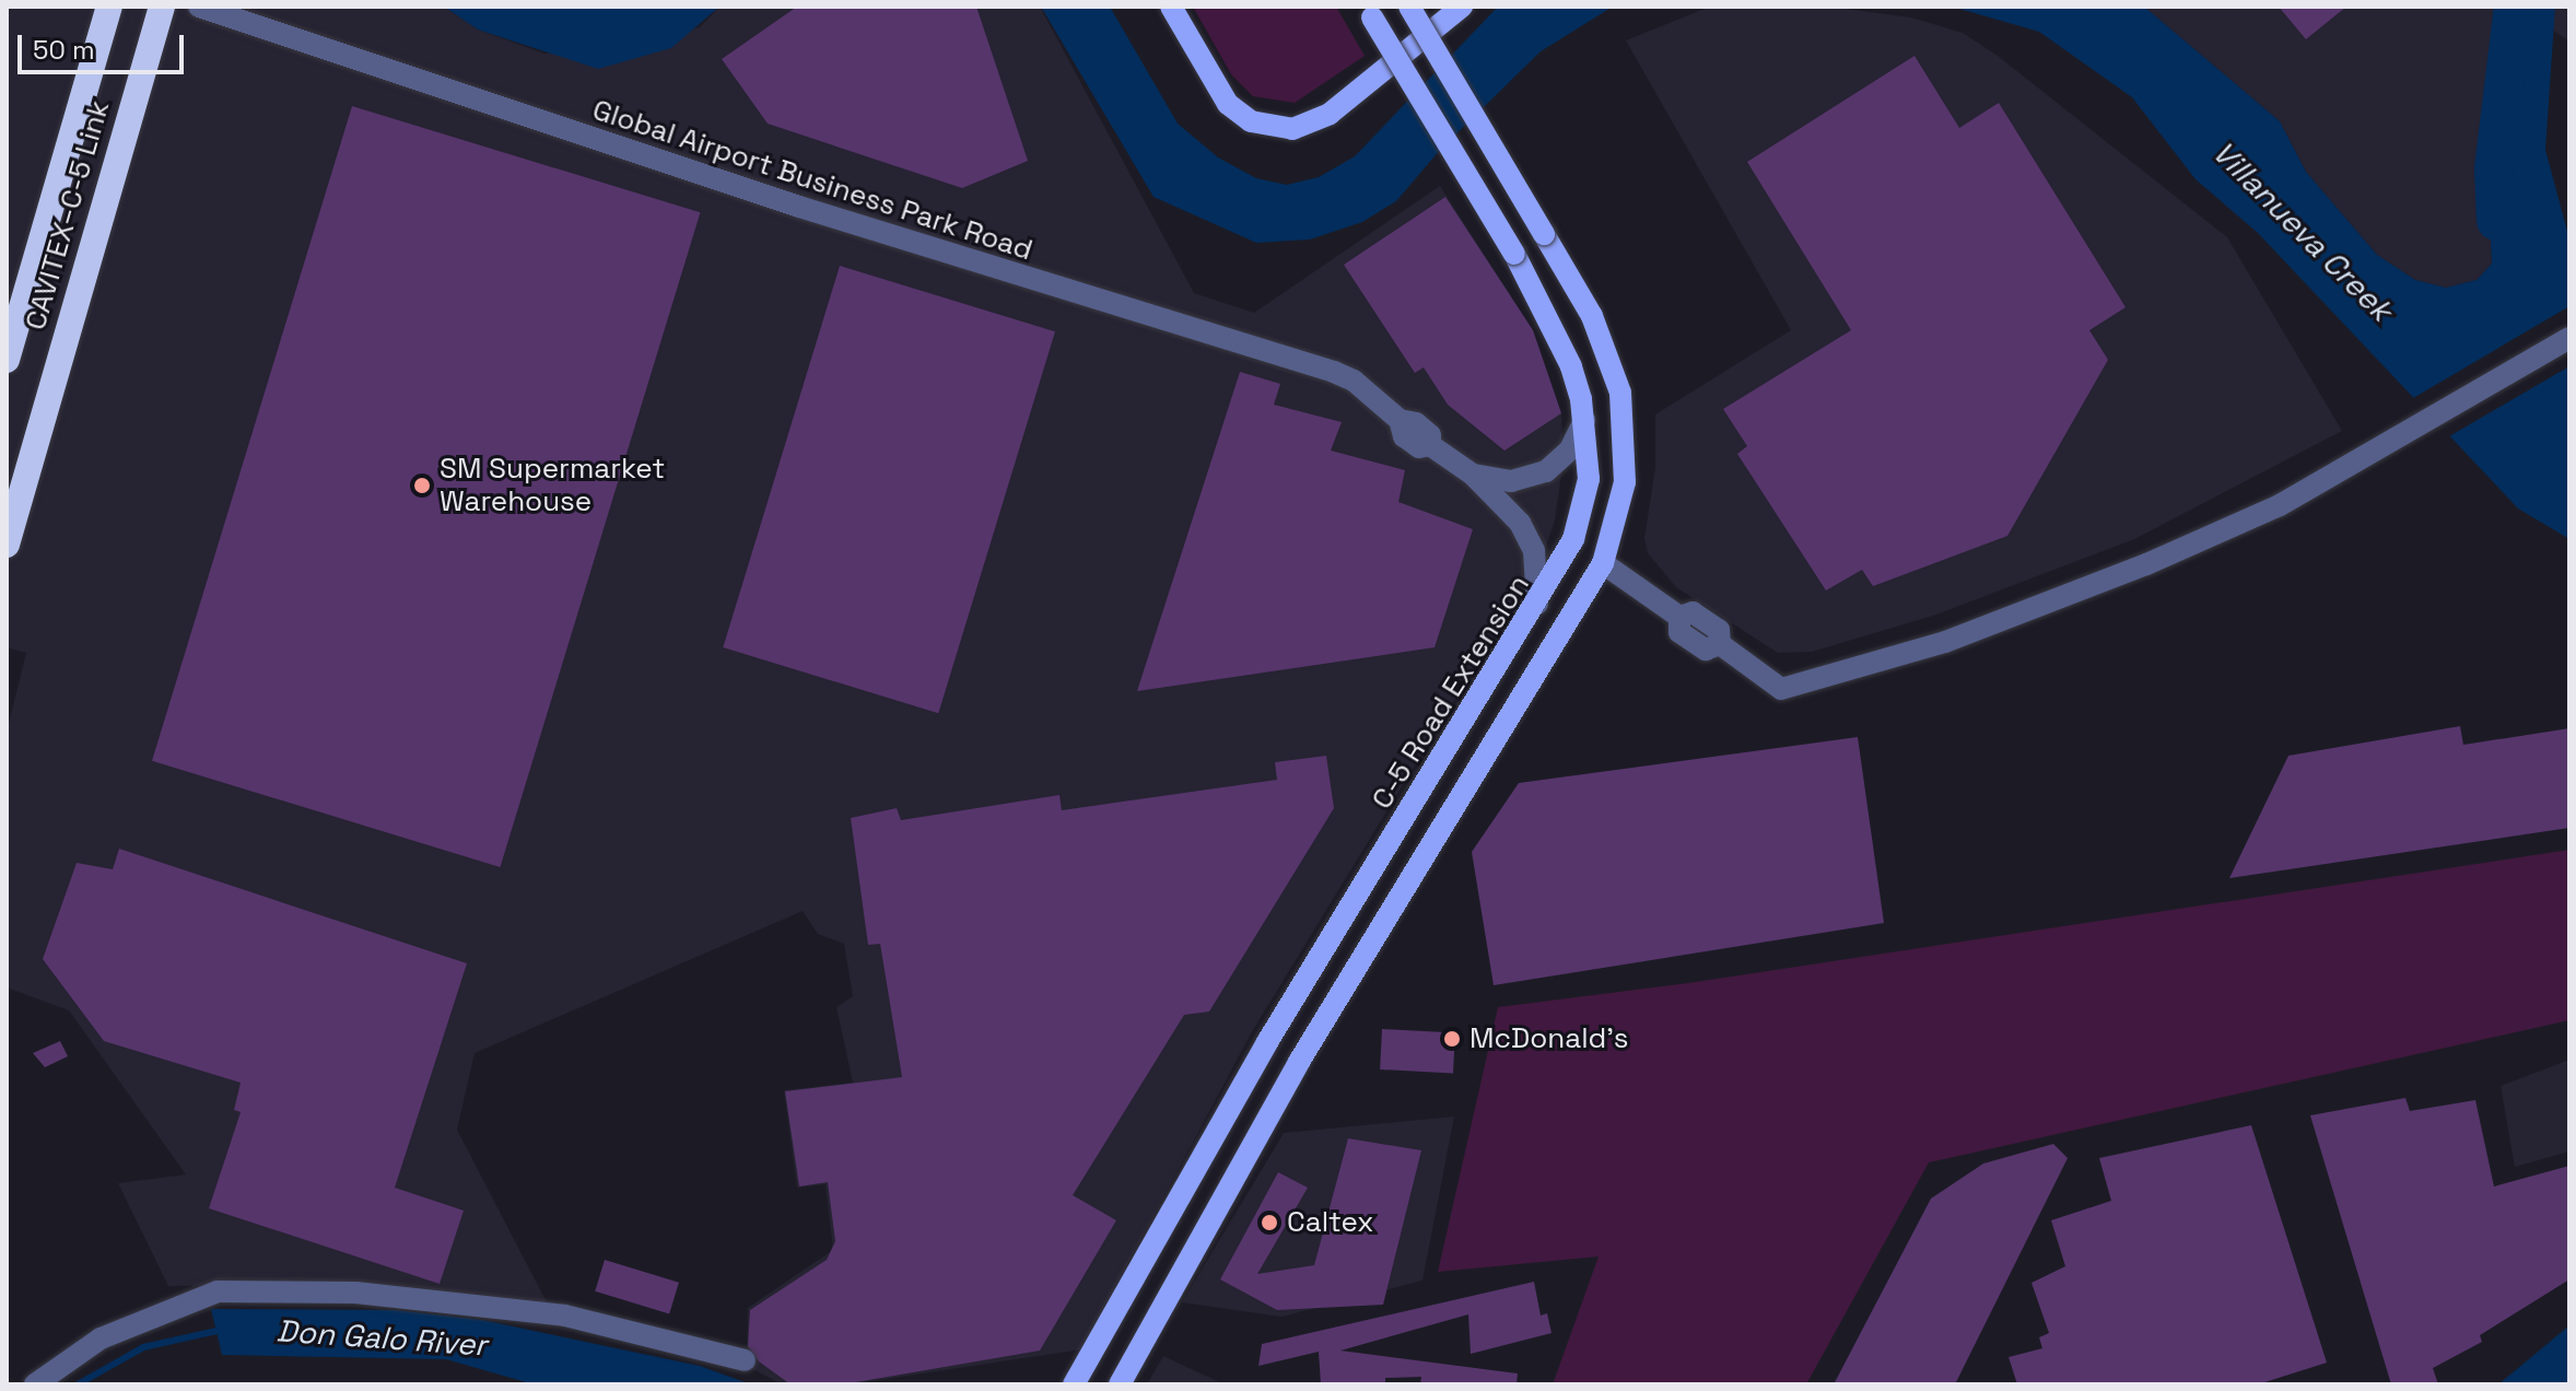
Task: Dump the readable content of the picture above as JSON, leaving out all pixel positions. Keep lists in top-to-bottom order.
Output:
{
  "streets": {
    "highway": ["CAVITEX–C-5 Link"],
    "main road": ["C-5 Road Extension"],
    "street": ["Global Airport Business Park Road"]
  },
  "crossings": [
    ["Global Airport Business Park Road", "C-5 Road Extension"]
  ],
  "water": ["Villanueva Creek", "Don Galo River"],
  "places": ["SM Supermarket Warehouse", "McDonald's", "Caltex"],
  "scale_bar": "50 m"
}
